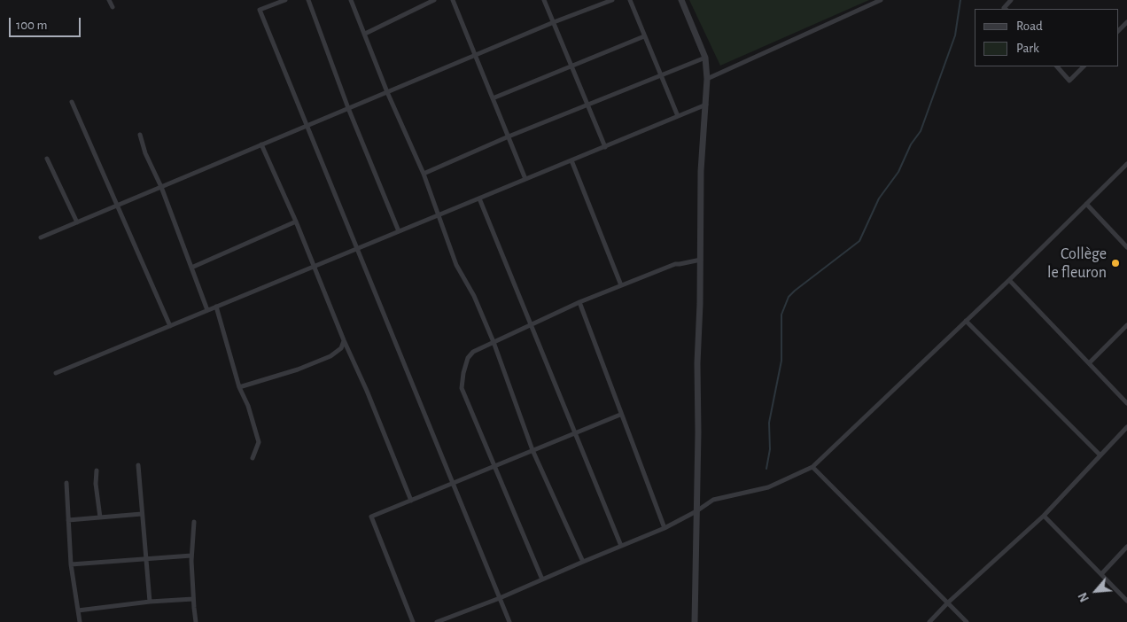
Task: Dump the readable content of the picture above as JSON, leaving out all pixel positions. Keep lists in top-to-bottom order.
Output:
{
  "places": ["Collège le fleuron"],
  "legend": ["Road", "Park"],
  "scale_bar": "100 m",
  "north": "bottom left"
}
